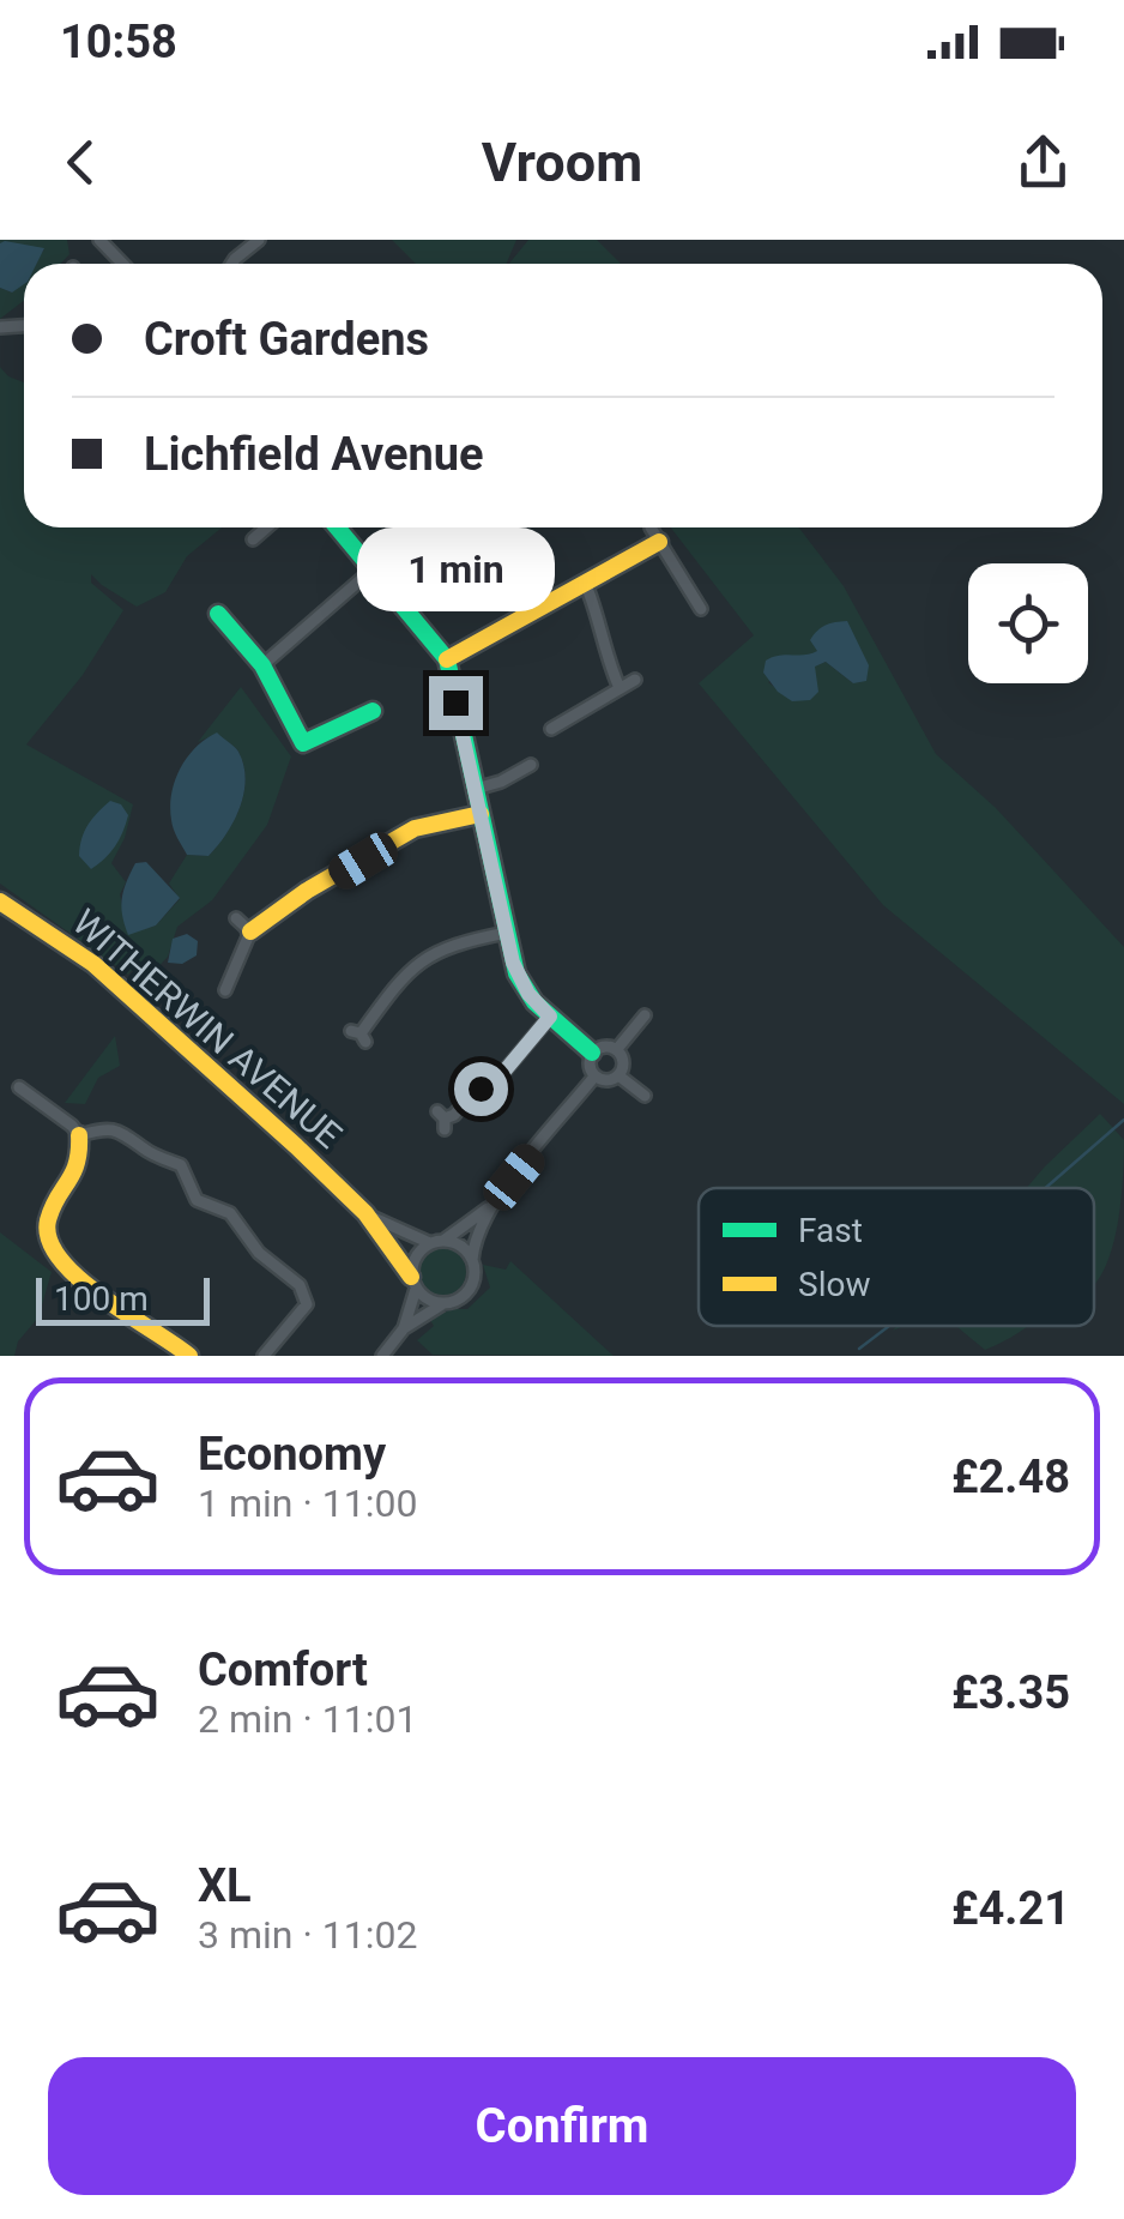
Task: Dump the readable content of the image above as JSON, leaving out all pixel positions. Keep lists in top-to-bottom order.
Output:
{
  "streets": {
    "street": ["WITHERWIN AVENUE"]
  },
  "legend": ["Fast", "Slow"],
  "scale_bar": "100 m",
  "page": {
    "status": "10:58",
    "header": "Vroom",
    "banner": ["Croft Gardens", "Lichfield Avenue"],
    "bubble": "1 min",
    "scale": "100 m",
    "list": [
      {
        "name": "Economy",
        "note": "1 min · 11:00",
        "value": "£2.48"
      },
      {
        "name": "Comfort",
        "note": "2 min · 11:01",
        "value": "£3.35"
      },
      {
        "name": "XL",
        "note": "3 min · 11:02",
        "value": "£4.21"
      }
    ],
    "buttons": "Confirm"
  }
}
